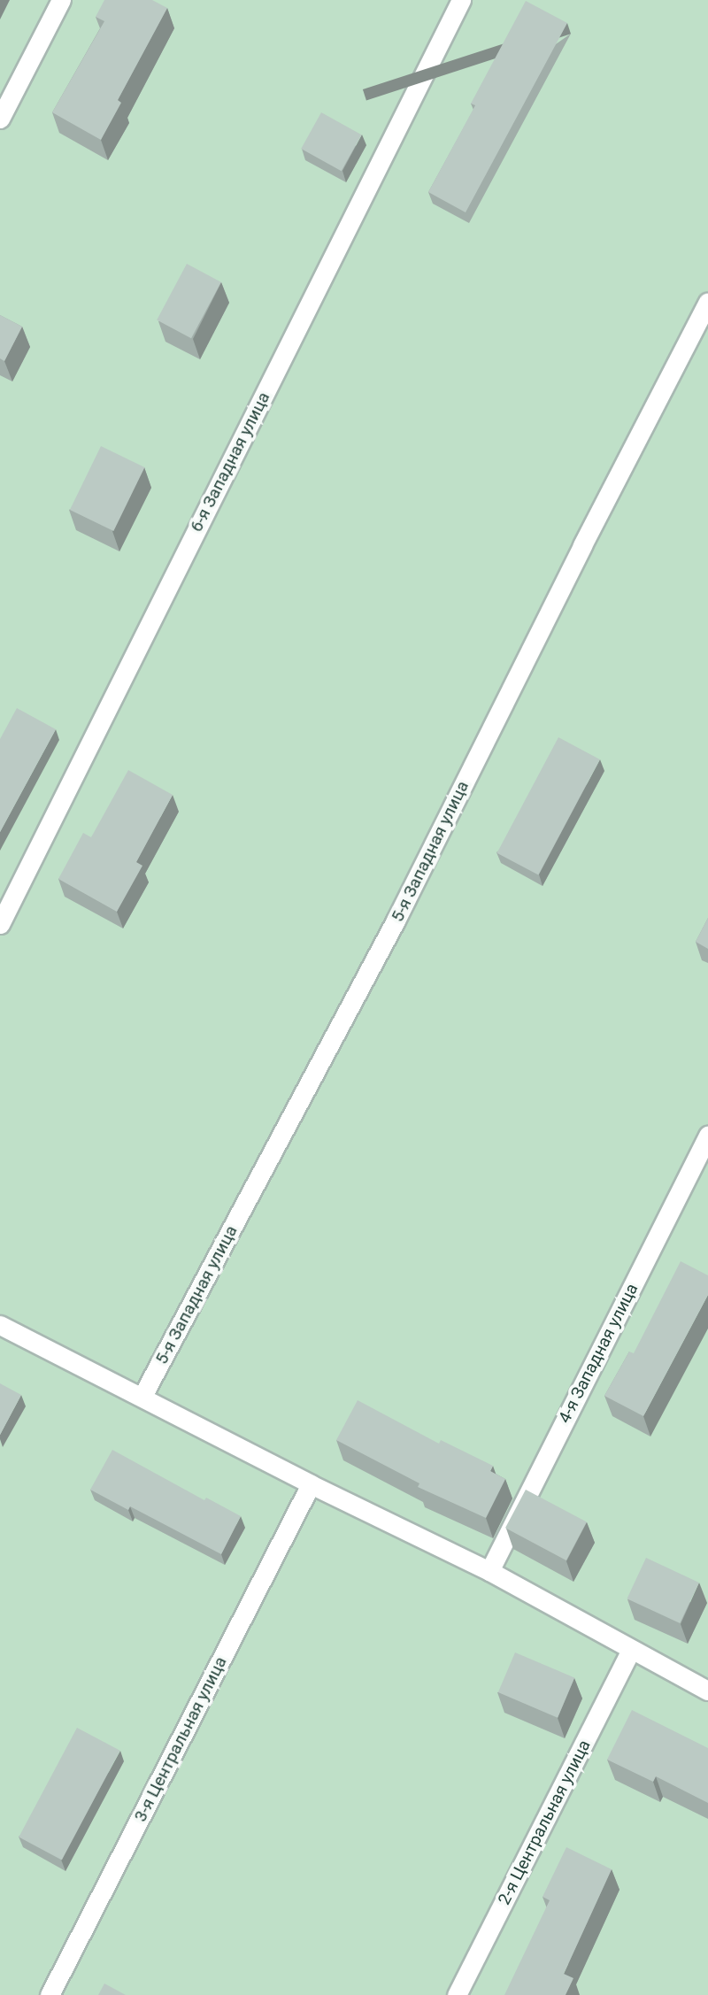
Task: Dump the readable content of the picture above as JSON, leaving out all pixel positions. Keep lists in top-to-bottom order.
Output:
{
  "streets": {
    "street": [
      "6-я Западная улица",
      "5-я Западная улица",
      "4-я Западная улица",
      "3-я Центральная улица",
      "2-я Центральная улица"
    ]
  }
}
